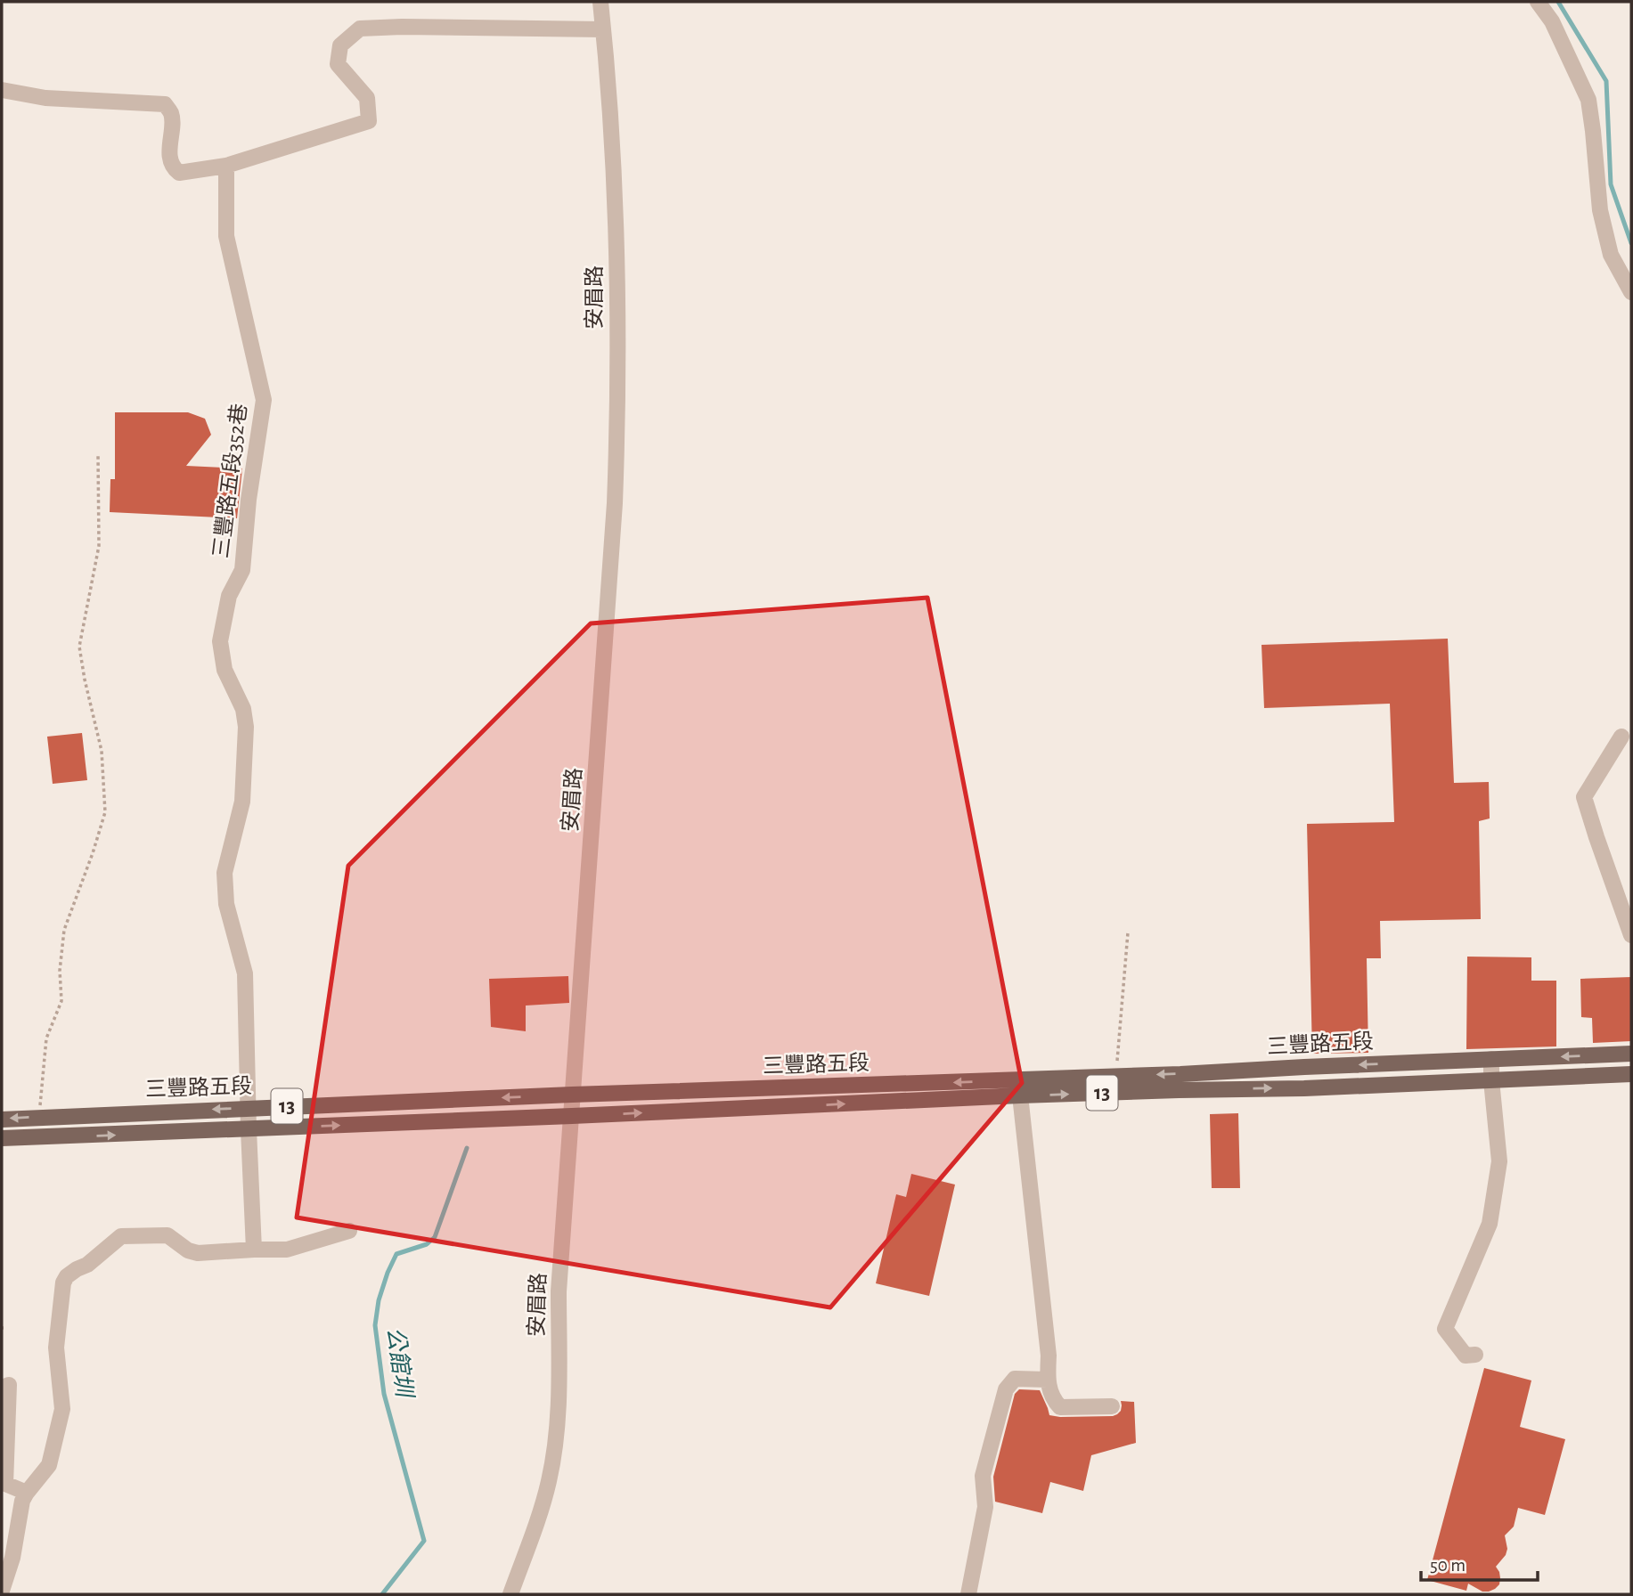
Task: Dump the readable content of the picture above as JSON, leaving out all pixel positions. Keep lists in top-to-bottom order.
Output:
{
  "streets": {
    "main road": ["三豐路五段", "13"],
    "street": ["安眉路", "三豐路五段352巷"]
  },
  "crossings": [
    ["安眉路", "三豐路五段"],
    ["三豐路五段352巷", "三豐路五段"]
  ],
  "water": ["公館圳"],
  "scale_bar": "50 m"
}
